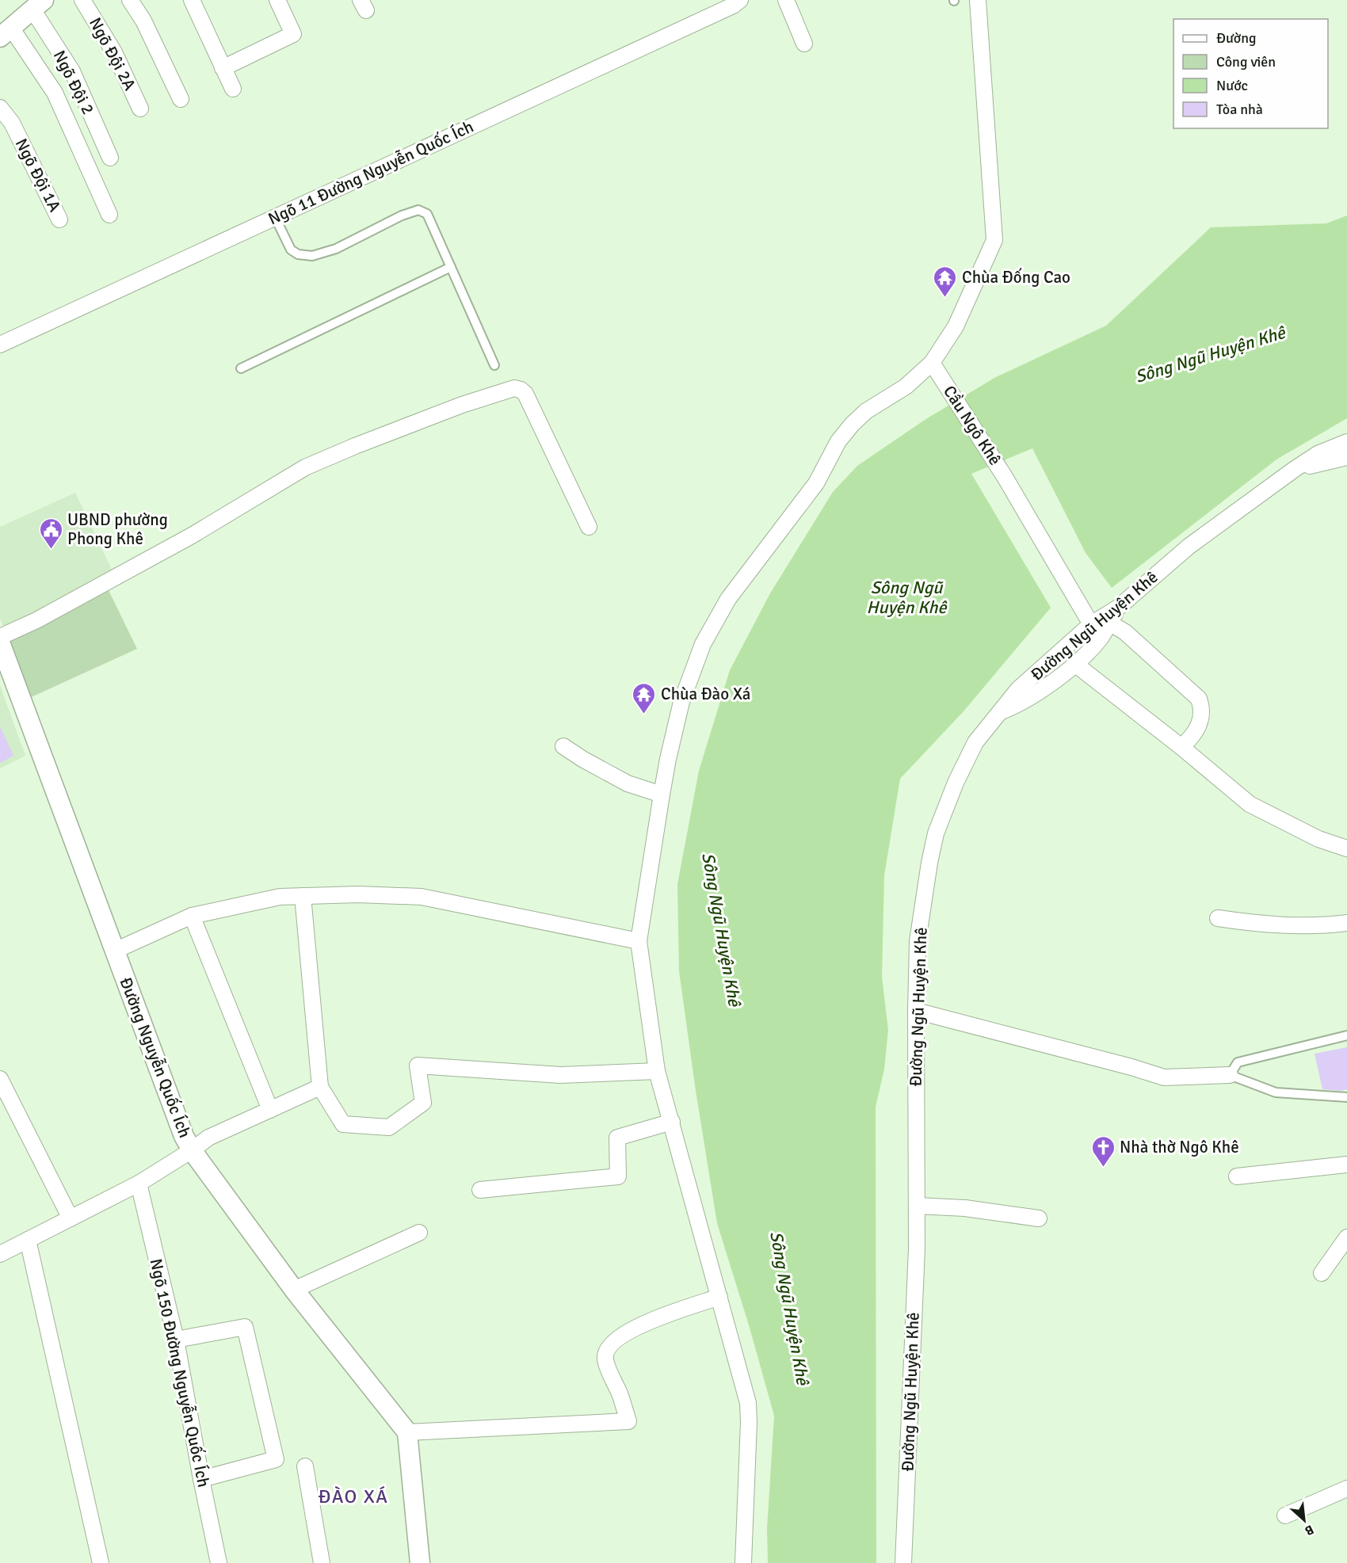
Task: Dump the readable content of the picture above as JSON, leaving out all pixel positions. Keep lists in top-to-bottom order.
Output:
{
  "streets": {
    "street": [
      "Ngõ Đội 2A",
      "Ngõ Đội 2",
      "Ngõ 11 Đường Nguyễn Quốc Ích",
      "Ngõ Đội 1A",
      "Cầu Ngô Khê",
      "Đường Ngũ Huyện Khê",
      "Đường Nguyễn Quốc Ích",
      "Ngõ 150 Đường Nguyễn Quốc Ích"
    ]
  },
  "crossings": [
    ["Cầu Ngô Khê", "Đường Ngũ Huyện Khê"]
  ],
  "districts": ["ĐÀO XÁ"],
  "water": ["Sông Ngũ Huyện Khê"],
  "places": {
    "temple": ["Chùa Đống Cao", "Chùa Đào Xá"],
    "public building": ["UBND phường Phong Khê"],
    "church": ["Nhà thờ Ngô Khê"]
  },
  "legend": [
    "Đường",
    "Công viên",
    "Nước",
    "Tòa nhà"
  ],
  "north": "bottom right"
}
